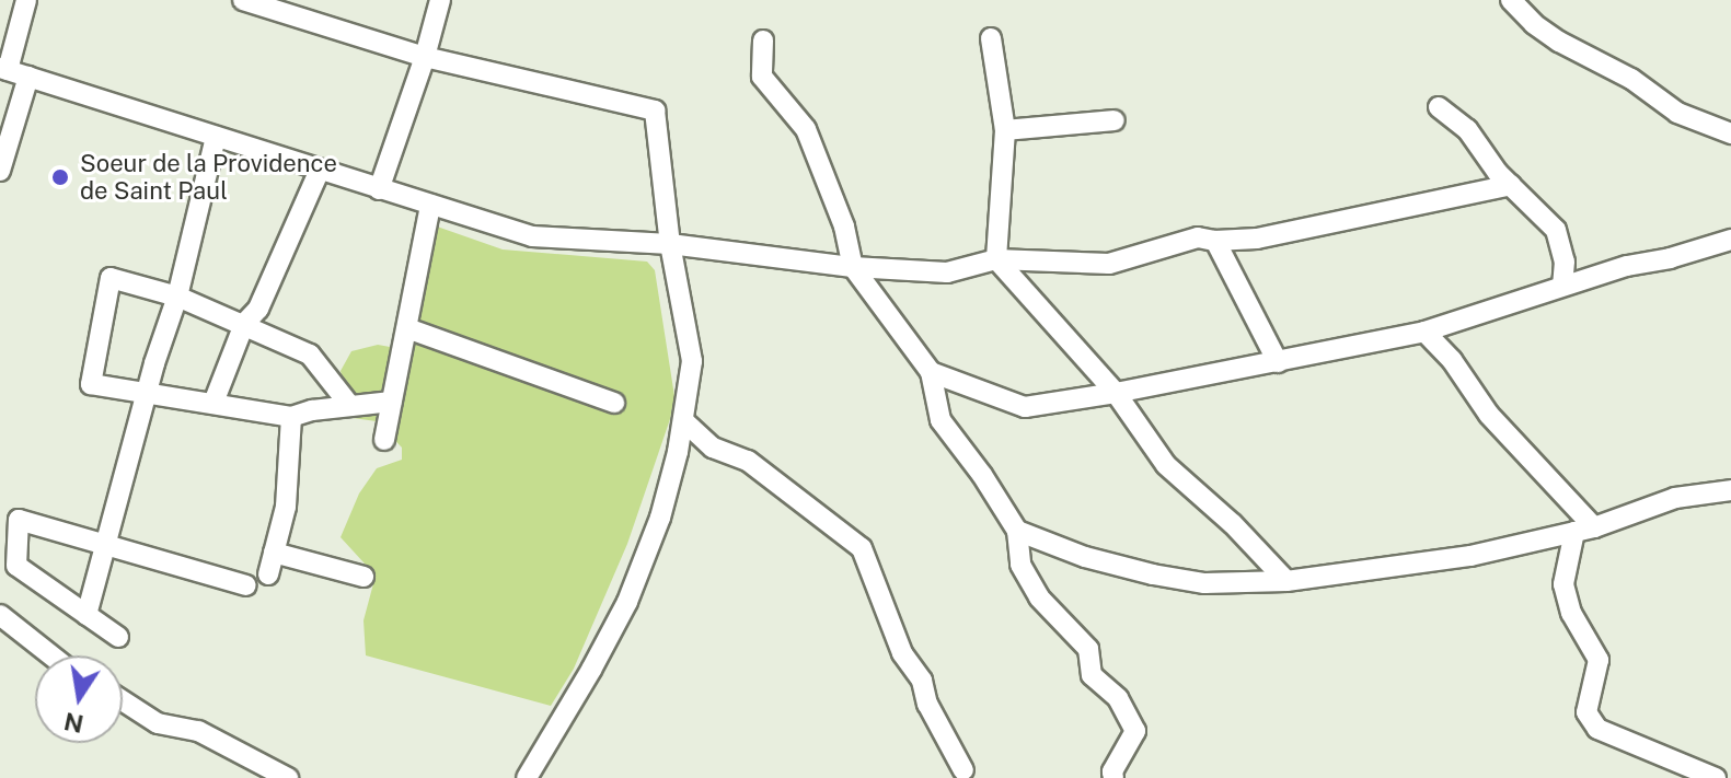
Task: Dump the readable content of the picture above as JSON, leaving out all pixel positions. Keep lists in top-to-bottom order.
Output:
{
  "places": ["Soeur de la Providence de Saint Paul"],
  "north": "bottom"
}
